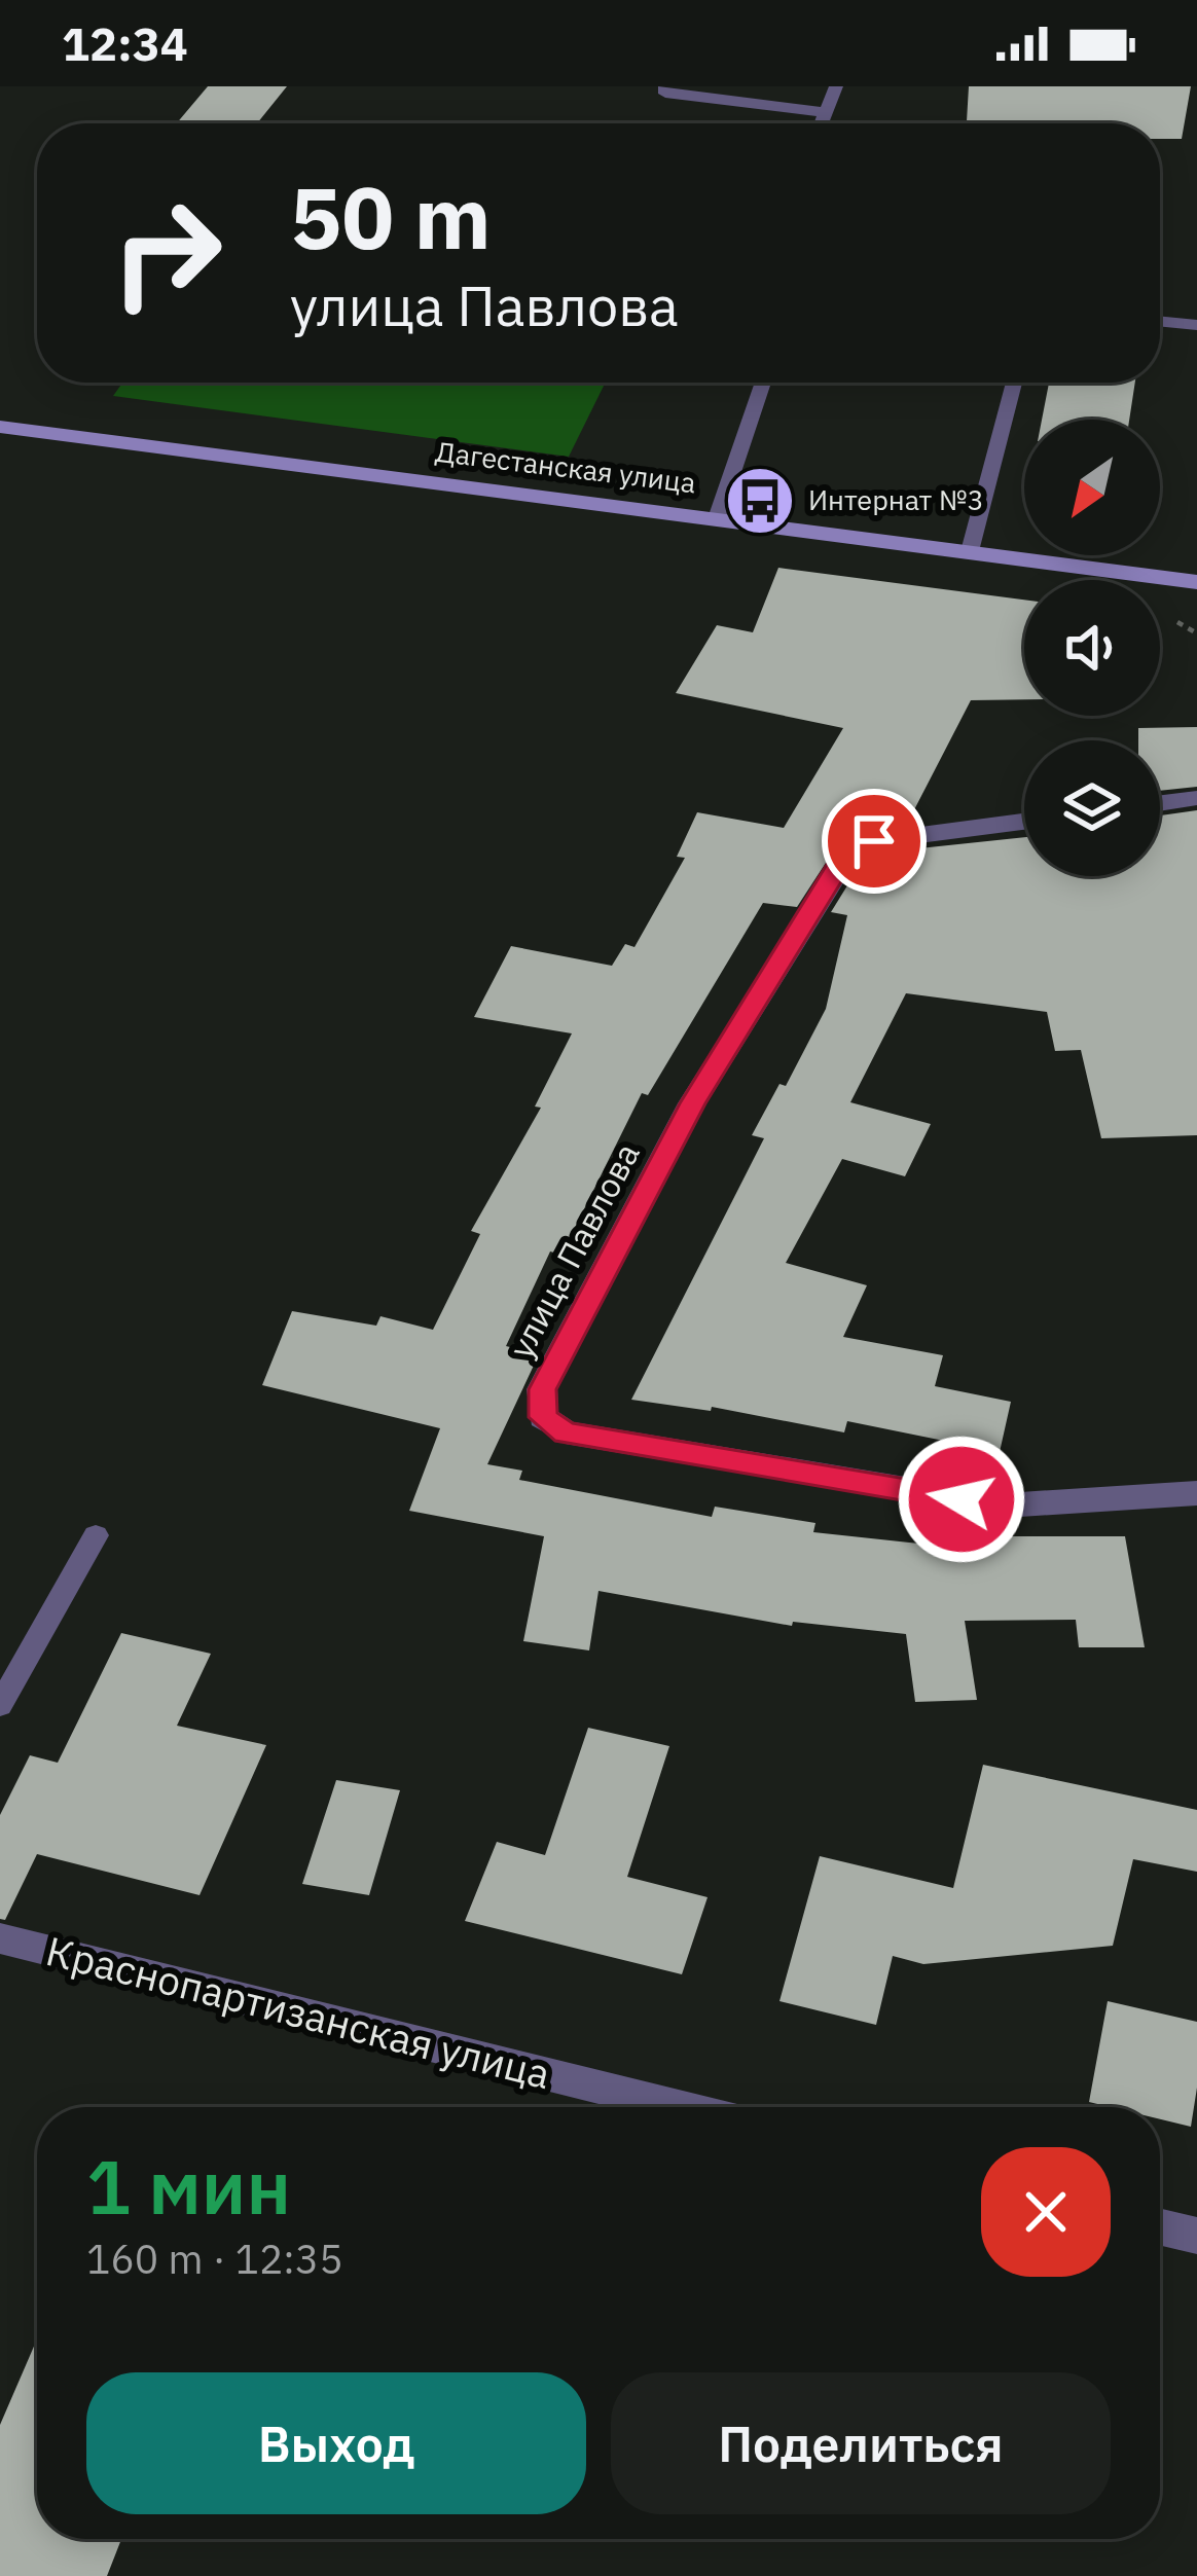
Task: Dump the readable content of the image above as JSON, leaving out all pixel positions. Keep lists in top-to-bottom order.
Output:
{
  "streets": {
    "street": ["Дагестанская улица", "улица Павлова", "Краснопартизанская улица"]
  },
  "places": {
    "bus stop": ["Интернат №3"]
  },
  "north": "bottom left",
  "page": {
    "status": "12:34",
    "turn": ["50 m", "улица Павлова"],
    "heading": ["1 мин", "160 m · 12:35"],
    "buttons": ["Выход", "Поделиться"]
  }
}
